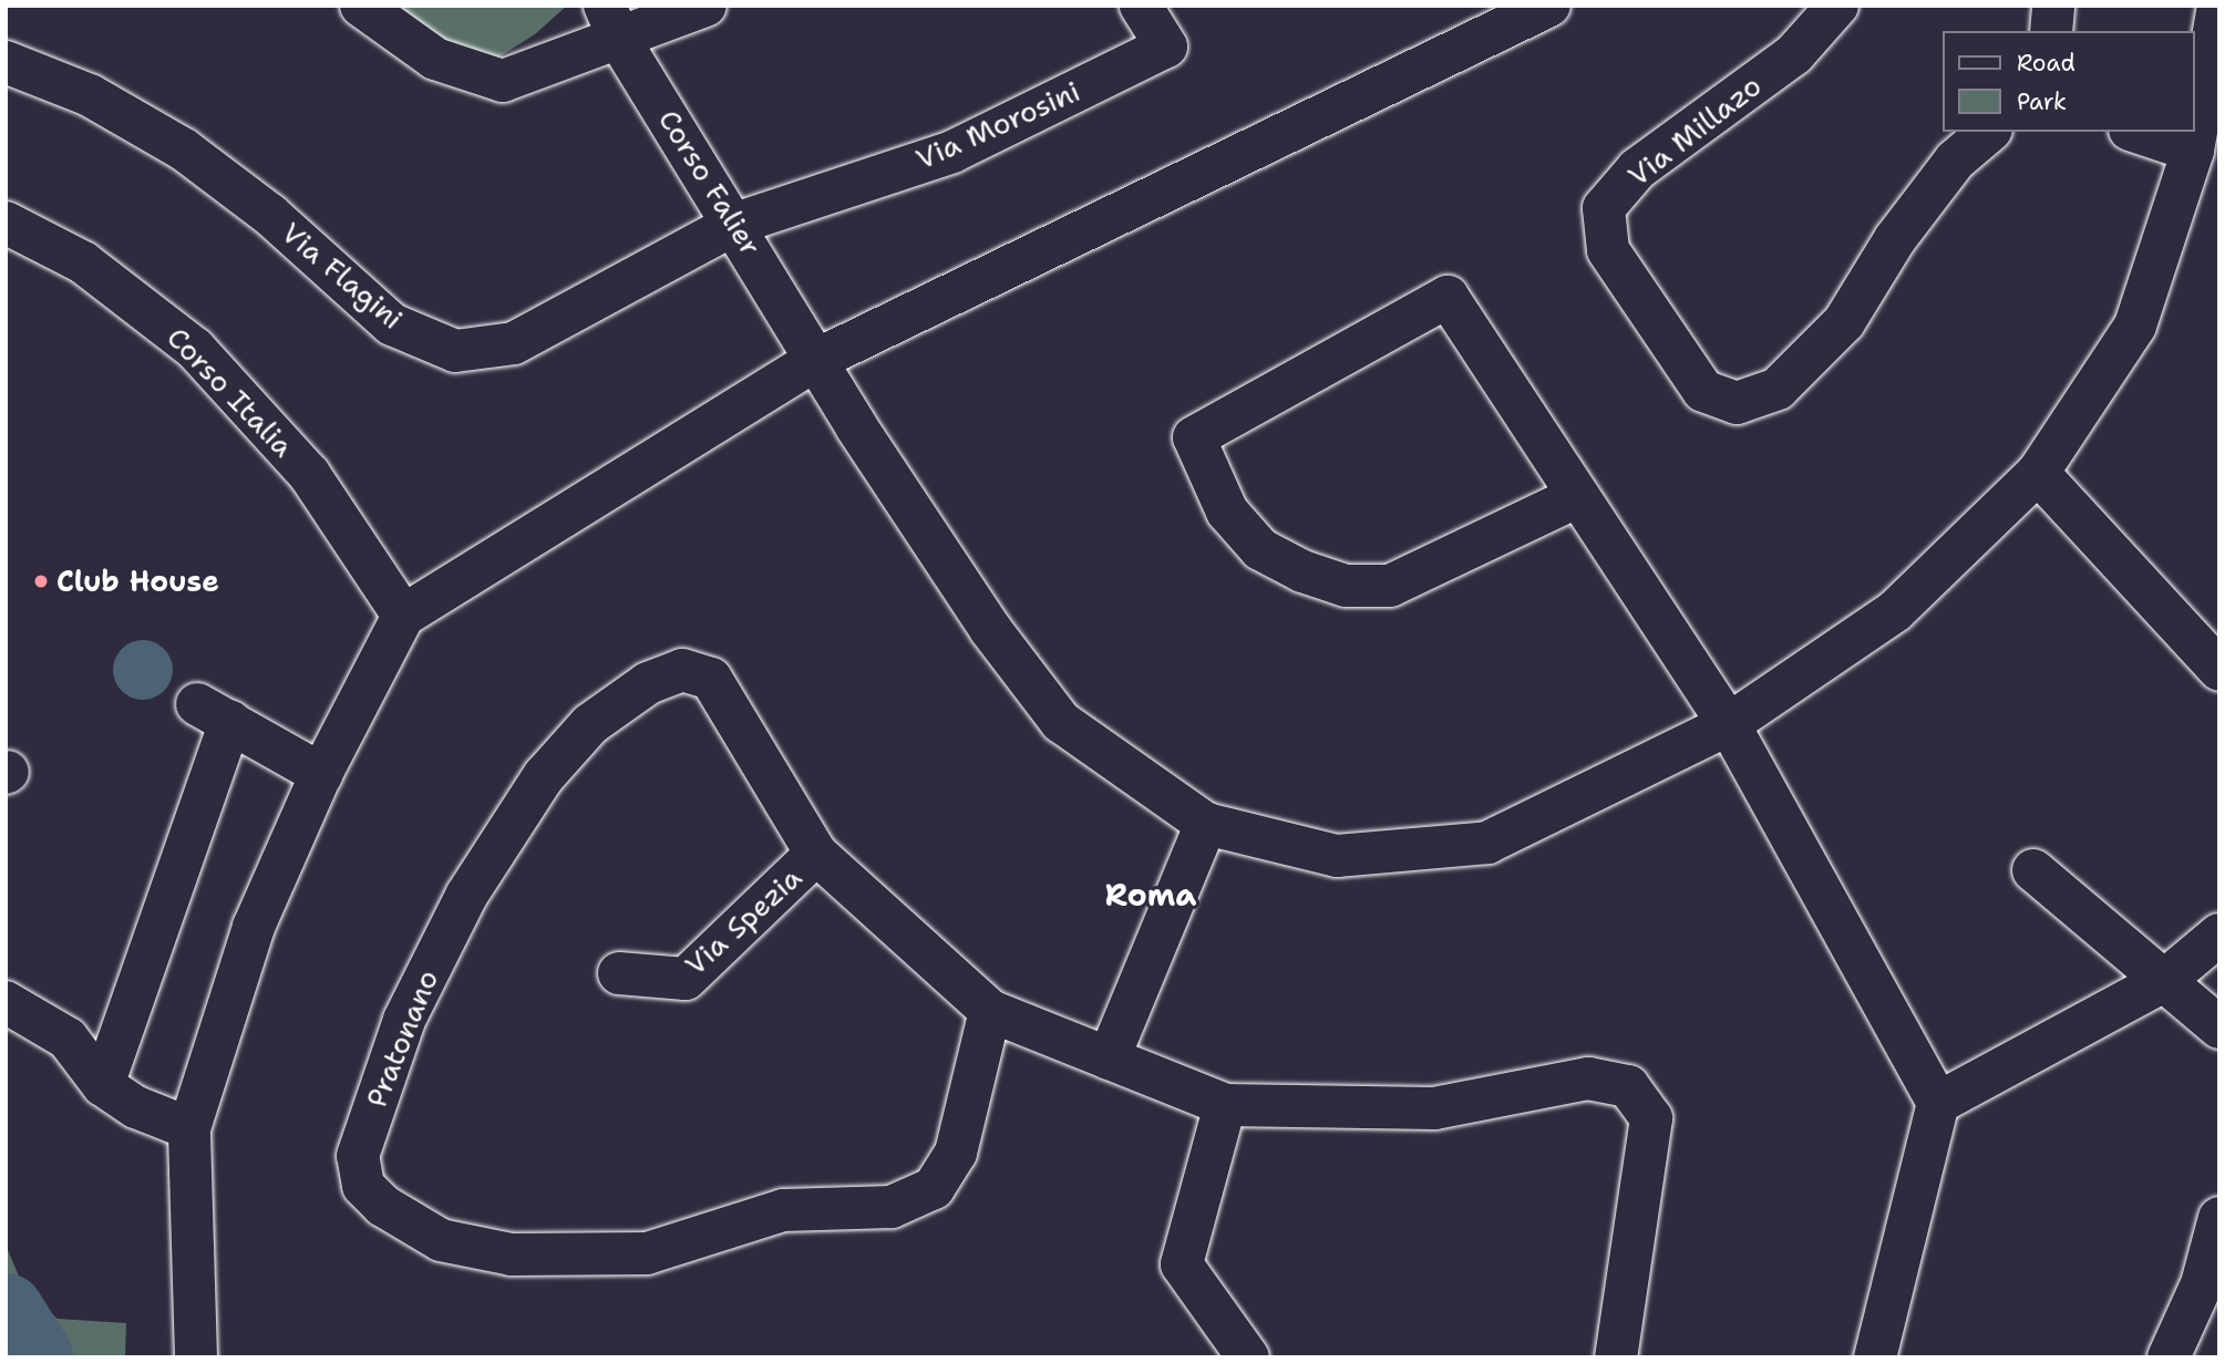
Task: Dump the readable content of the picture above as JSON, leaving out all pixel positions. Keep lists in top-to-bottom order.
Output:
{
  "streets": {
    "street": [
      "Via Morosini",
      "Via Millazo",
      "Corso Falier",
      "Via Flagini",
      "Corso Italia",
      "Via Spezia",
      "Pratonano"
    ]
  },
  "crossings": [
    ["Via Morosini", "Corso Falier"],
    ["Via Morosini", "Via Flagini"],
    ["Corso Falier", "Via Flagini"],
    ["Via Spezia", "Pratonano"]
  ],
  "districts": ["Roma"],
  "places": ["Club House"],
  "legend": ["Road", "Park"]
}
